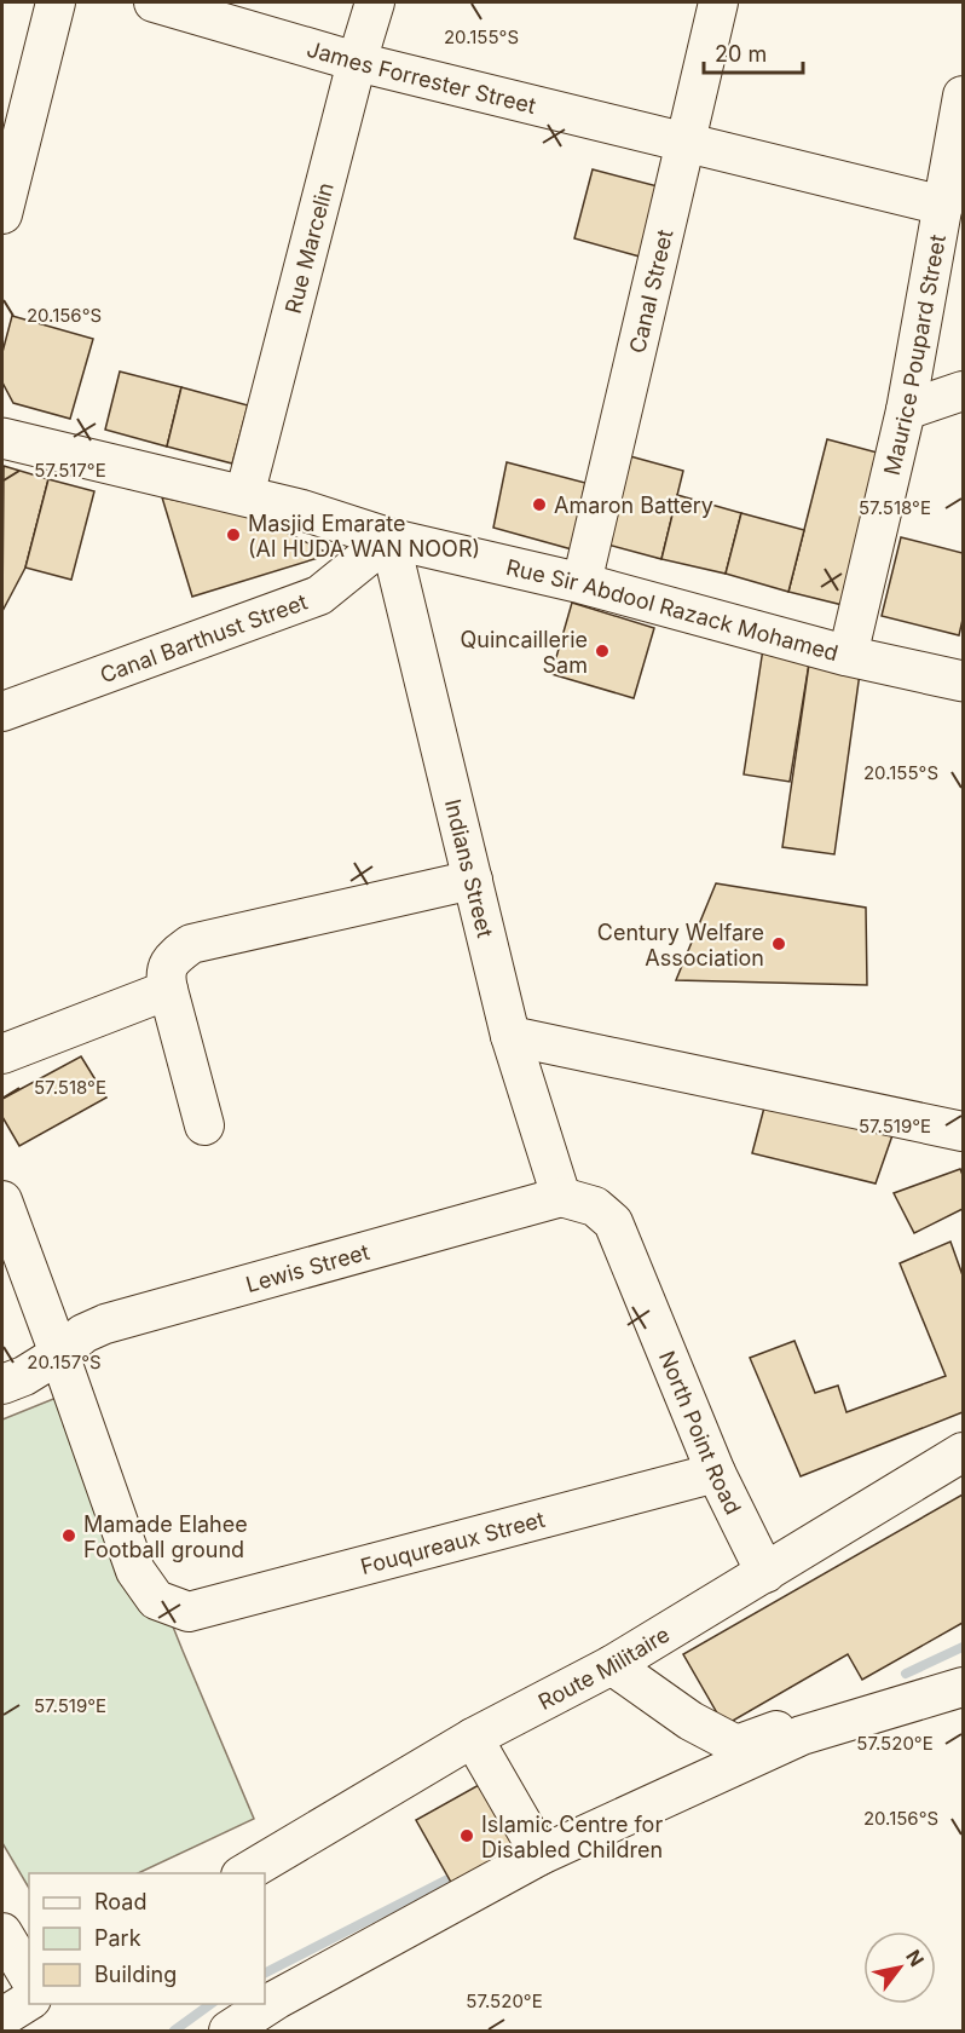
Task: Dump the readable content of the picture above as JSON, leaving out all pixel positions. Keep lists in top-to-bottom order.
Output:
{
  "streets": {
    "main road": ["Rue Sir Abdool Razack Mohamed"],
    "street": [
      "James Forrester Street",
      "Rue Marcelin",
      "Canal Street",
      "Maurice Poupard Street",
      "Canal Barthust Street",
      "Indians Street",
      "Lewis Street",
      "North Point Road",
      "Fouqureaux Street",
      "Route Militaire"
    ]
  },
  "crossings": [
    ["James Forrester Street", "Rue Marcelin"],
    ["James Forrester Street", "Canal Street"],
    ["James Forrester Street", "Maurice Poupard Street"],
    ["Rue Marcelin", "Rue Sir Abdool Razack Mohamed"],
    ["Canal Street", "Rue Sir Abdool Razack Mohamed"],
    ["Maurice Poupard Street", "Rue Sir Abdool Razack Mohamed"],
    ["Rue Sir Abdool Razack Mohamed", "Canal Barthust Street"],
    ["Rue Sir Abdool Razack Mohamed", "Indians Street"],
    ["Canal Barthust Street", "Indians Street"],
    ["Indians Street", "Lewis Street"],
    ["Indians Street", "North Point Road"],
    ["Lewis Street", "North Point Road"],
    ["Lewis Street", "Fouqureaux Street"],
    ["North Point Road", "Fouqureaux Street"],
    ["North Point Road", "Route Militaire"]
  ],
  "places": [
    "Amaron Battery",
    "Masjid Emarate (Al HUDA WAN NOOR)",
    "Quincaillerie Sam",
    "Century Welfare Association",
    "Mamade Elahee Football ground",
    "Islamic Centre for Disabled Children"
  ],
  "legend": ["Road", "Park", "Building"],
  "scale_bar": "20 m",
  "north": "top right",
  "coordinates": [
    "20.155°S",
    "20.156°S",
    "57.517°E",
    "57.518°E",
    "57.519°E",
    "20.157°S",
    "57.520°E"
  ]
}
